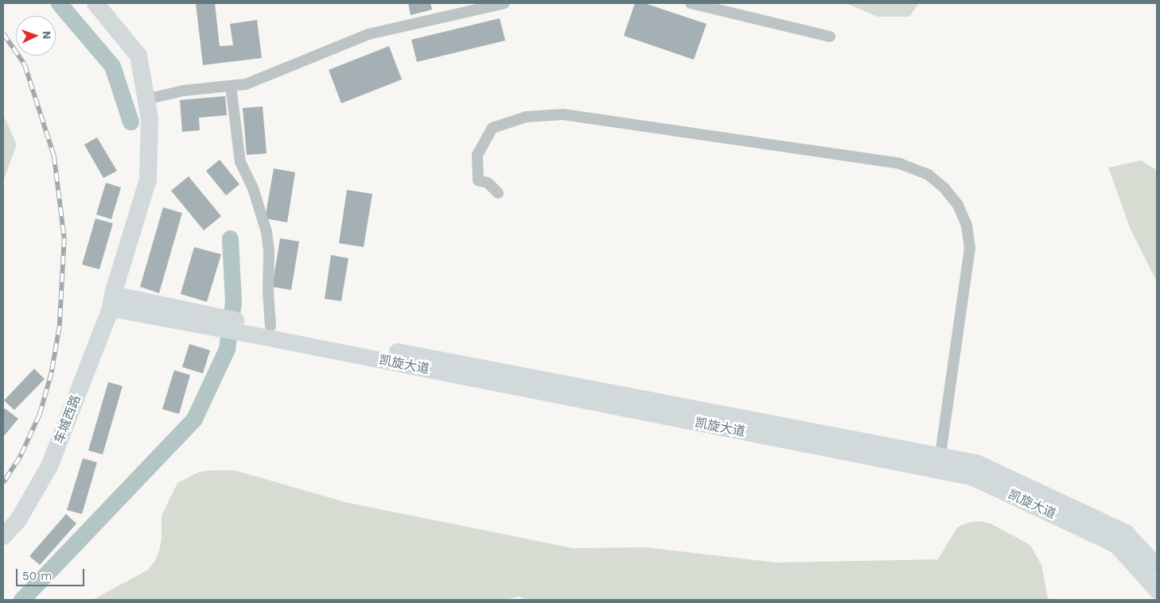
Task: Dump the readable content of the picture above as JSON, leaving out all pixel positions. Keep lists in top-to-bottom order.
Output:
{
  "streets": {
    "highway": ["车城西路"],
    "main road": ["凯旋大道"]
  },
  "scale_bar": "50 m",
  "north": "right"
}
